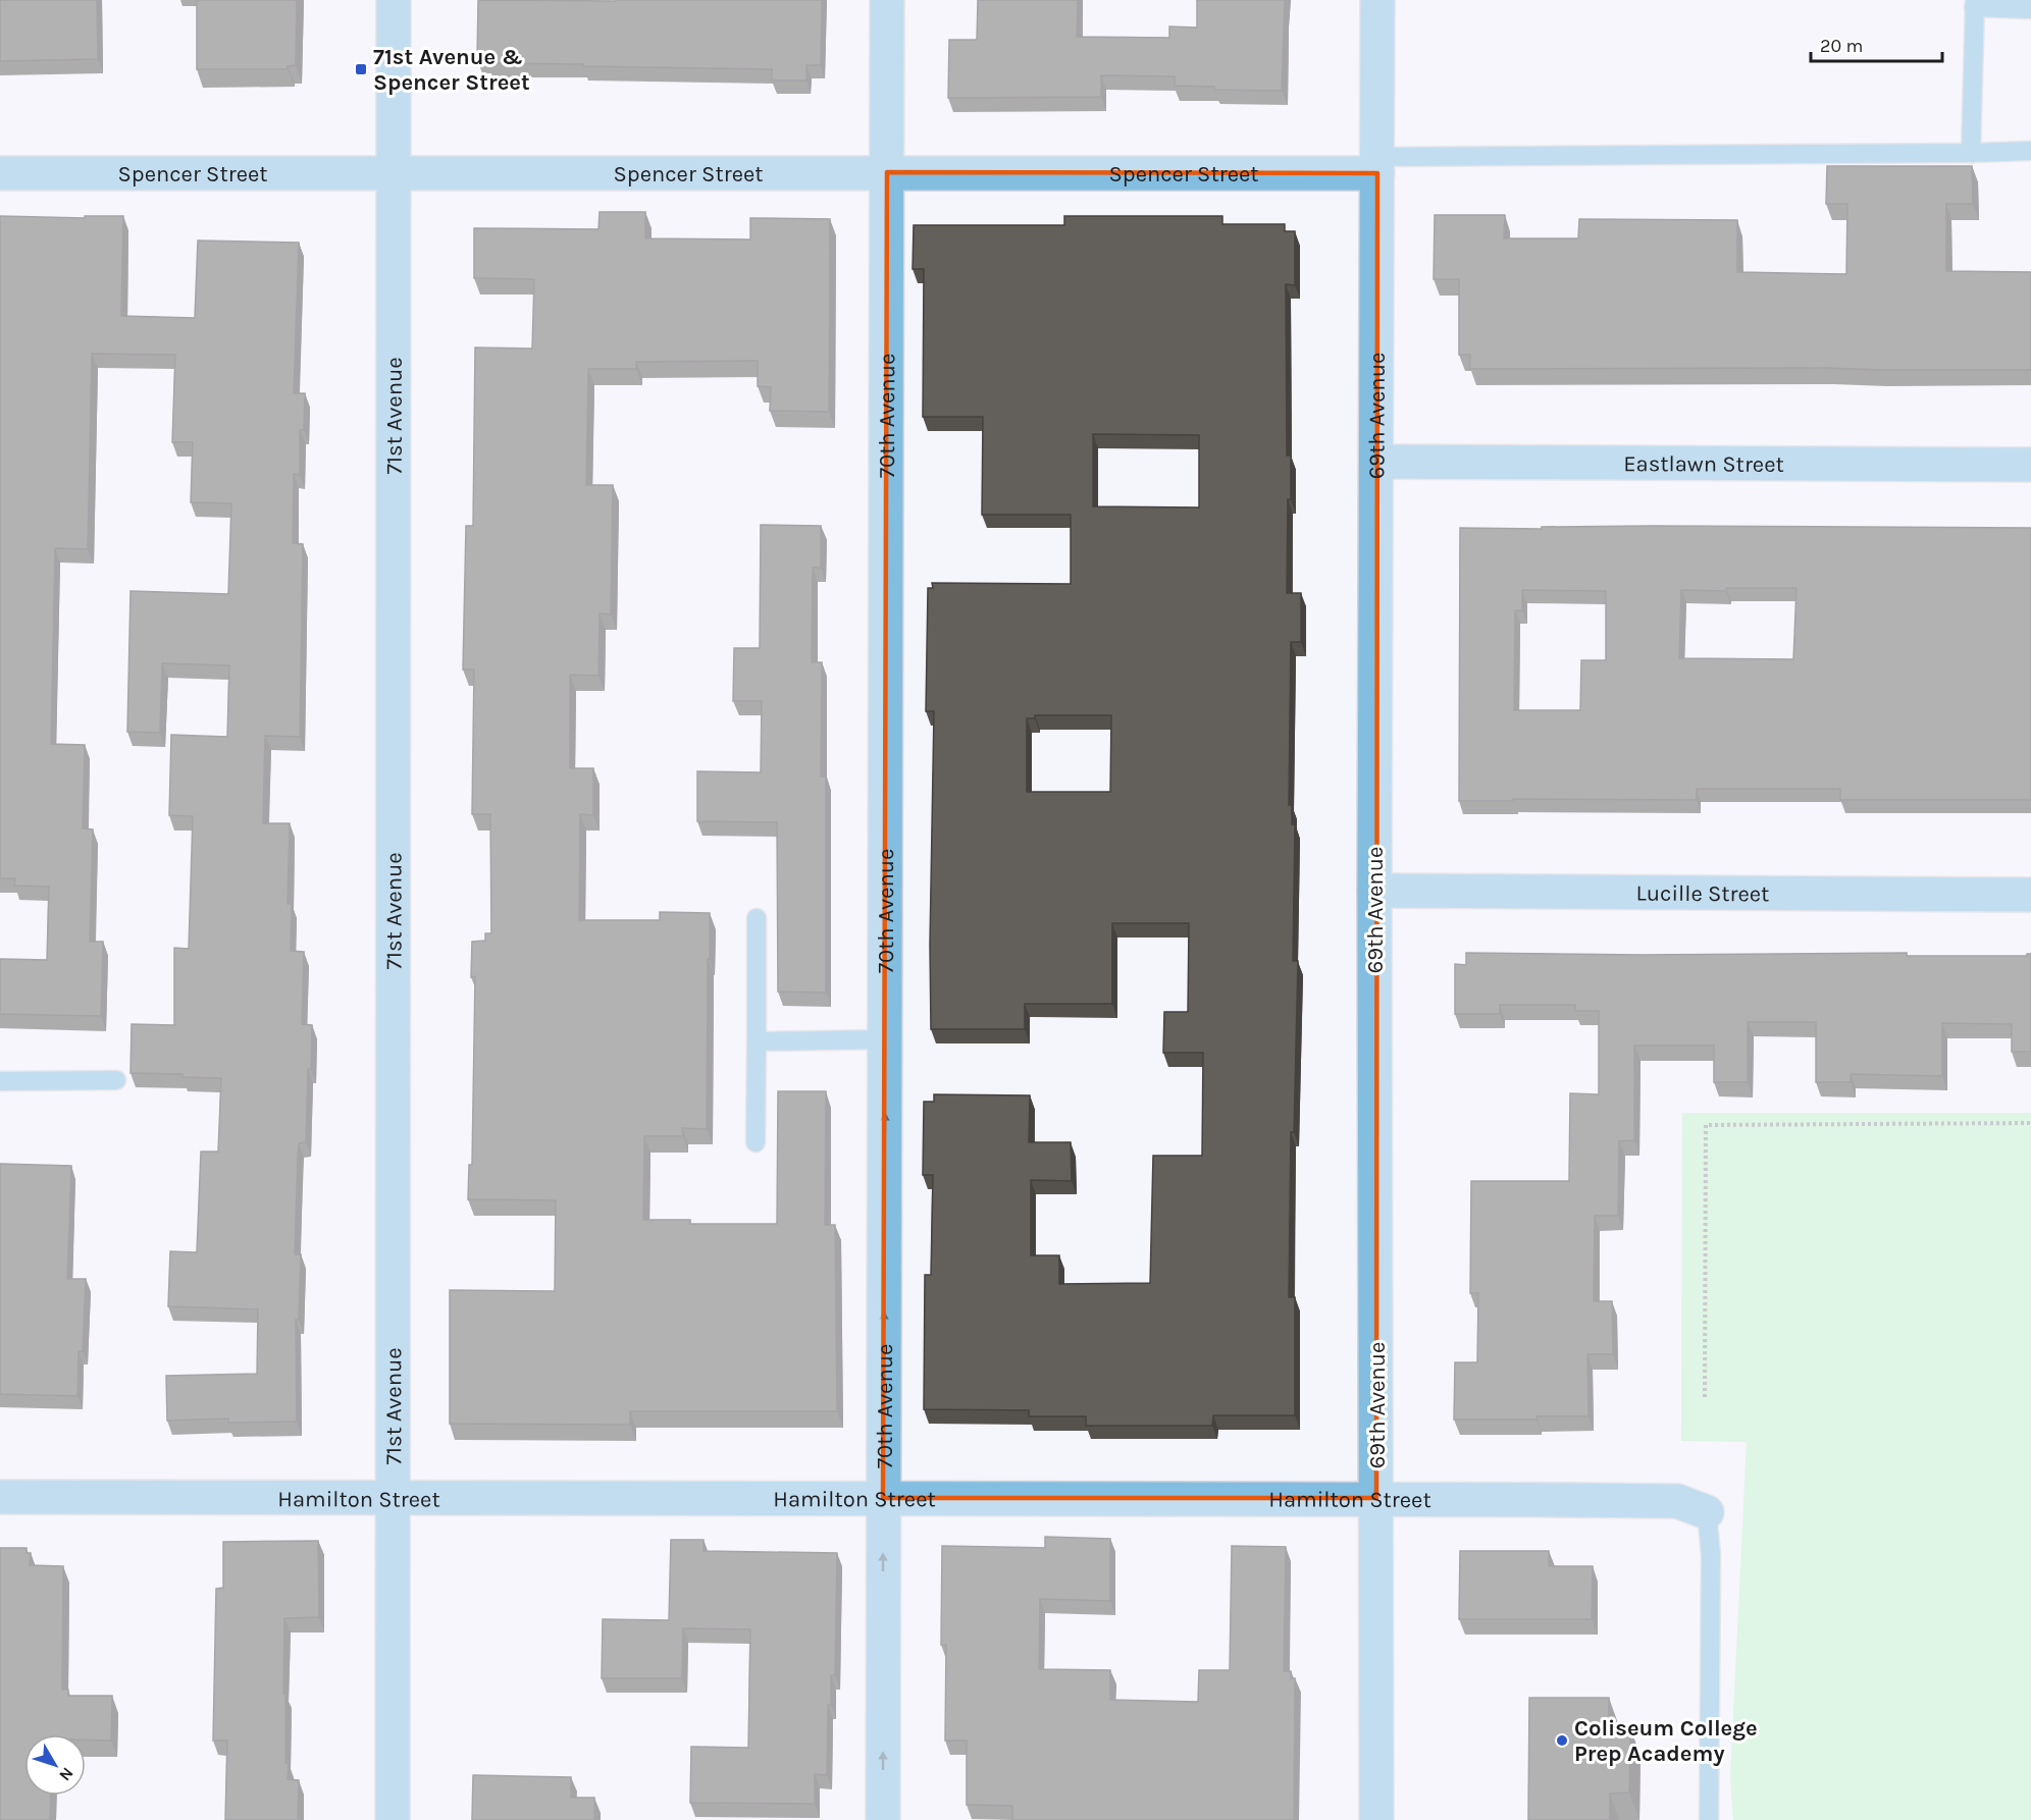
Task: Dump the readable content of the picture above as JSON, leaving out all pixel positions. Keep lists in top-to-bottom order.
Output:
{
  "streets": {
    "street": [
      "Spencer Street",
      "71st Avenue",
      "70th Avenue",
      "69th Avenue",
      "Eastlawn Street",
      "Lucille Street",
      "Hamilton Street"
    ]
  },
  "crossings": [
    ["Spencer Street", "71st Avenue"],
    ["Spencer Street", "70th Avenue"],
    ["Spencer Street", "69th Avenue"],
    ["71st Avenue", "Hamilton Street"],
    ["70th Avenue", "Hamilton Street"],
    ["69th Avenue", "Eastlawn Street"],
    ["69th Avenue", "Lucille Street"],
    ["69th Avenue", "Hamilton Street"]
  ],
  "one_way": ["70th Avenue"],
  "places": {
    "transit": ["71st Avenue & Spencer Street"],
    "other": ["Coliseum College Prep Academy"]
  },
  "scale_bar": "20 m",
  "north": "bottom right"
}
